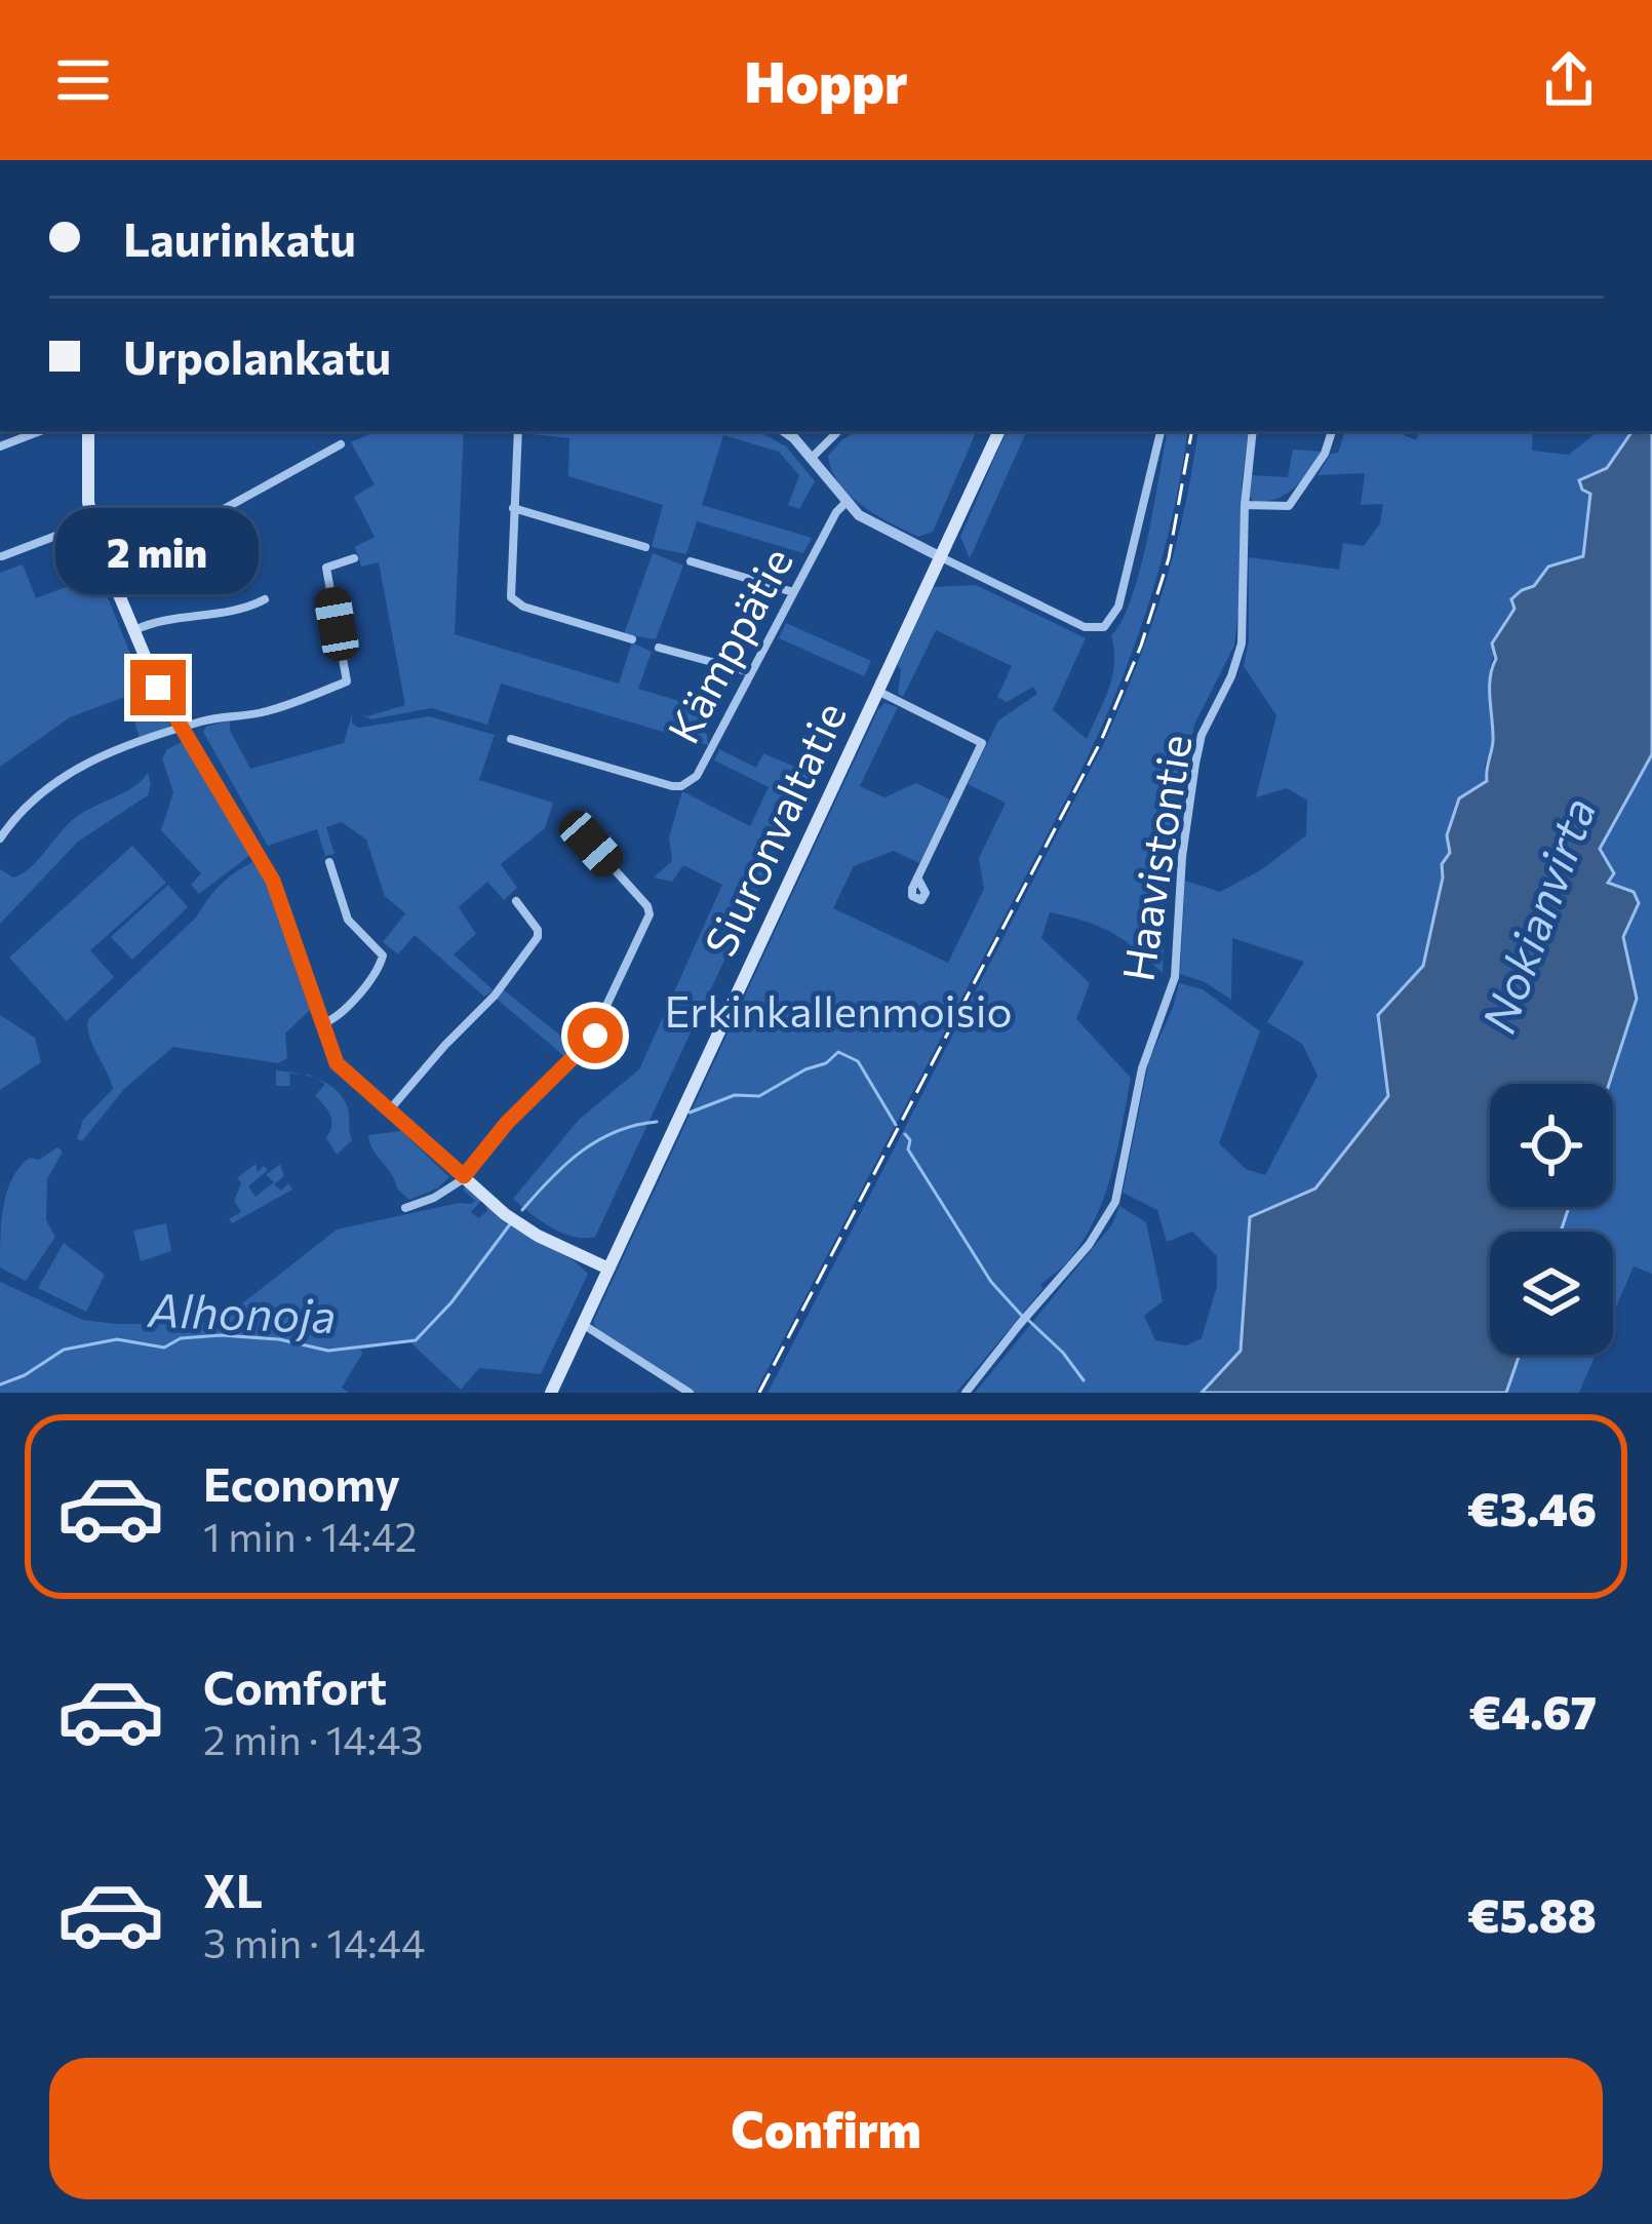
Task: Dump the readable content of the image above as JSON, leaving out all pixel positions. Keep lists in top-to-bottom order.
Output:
{
  "streets": {
    "main road": ["Siuronvaltatie"],
    "street": ["Kämppätie", "Haavistontie"]
  },
  "water": ["Nokianvirta", "Alhonoja"],
  "parks": ["Erkinkallenmoisio"],
  "page": {
    "header": "Hoppr",
    "banner": ["Laurinkatu", "Urpolankatu"],
    "bubble": "2 min",
    "list": [
      {
        "name": "Economy",
        "note": "1 min · 14:42",
        "value": "€3.46"
      },
      {
        "name": "Comfort",
        "note": "2 min · 14:43",
        "value": "€4.67"
      },
      {
        "name": "XL",
        "note": "3 min · 14:44",
        "value": "€5.88"
      }
    ],
    "buttons": "Confirm"
  }
}
